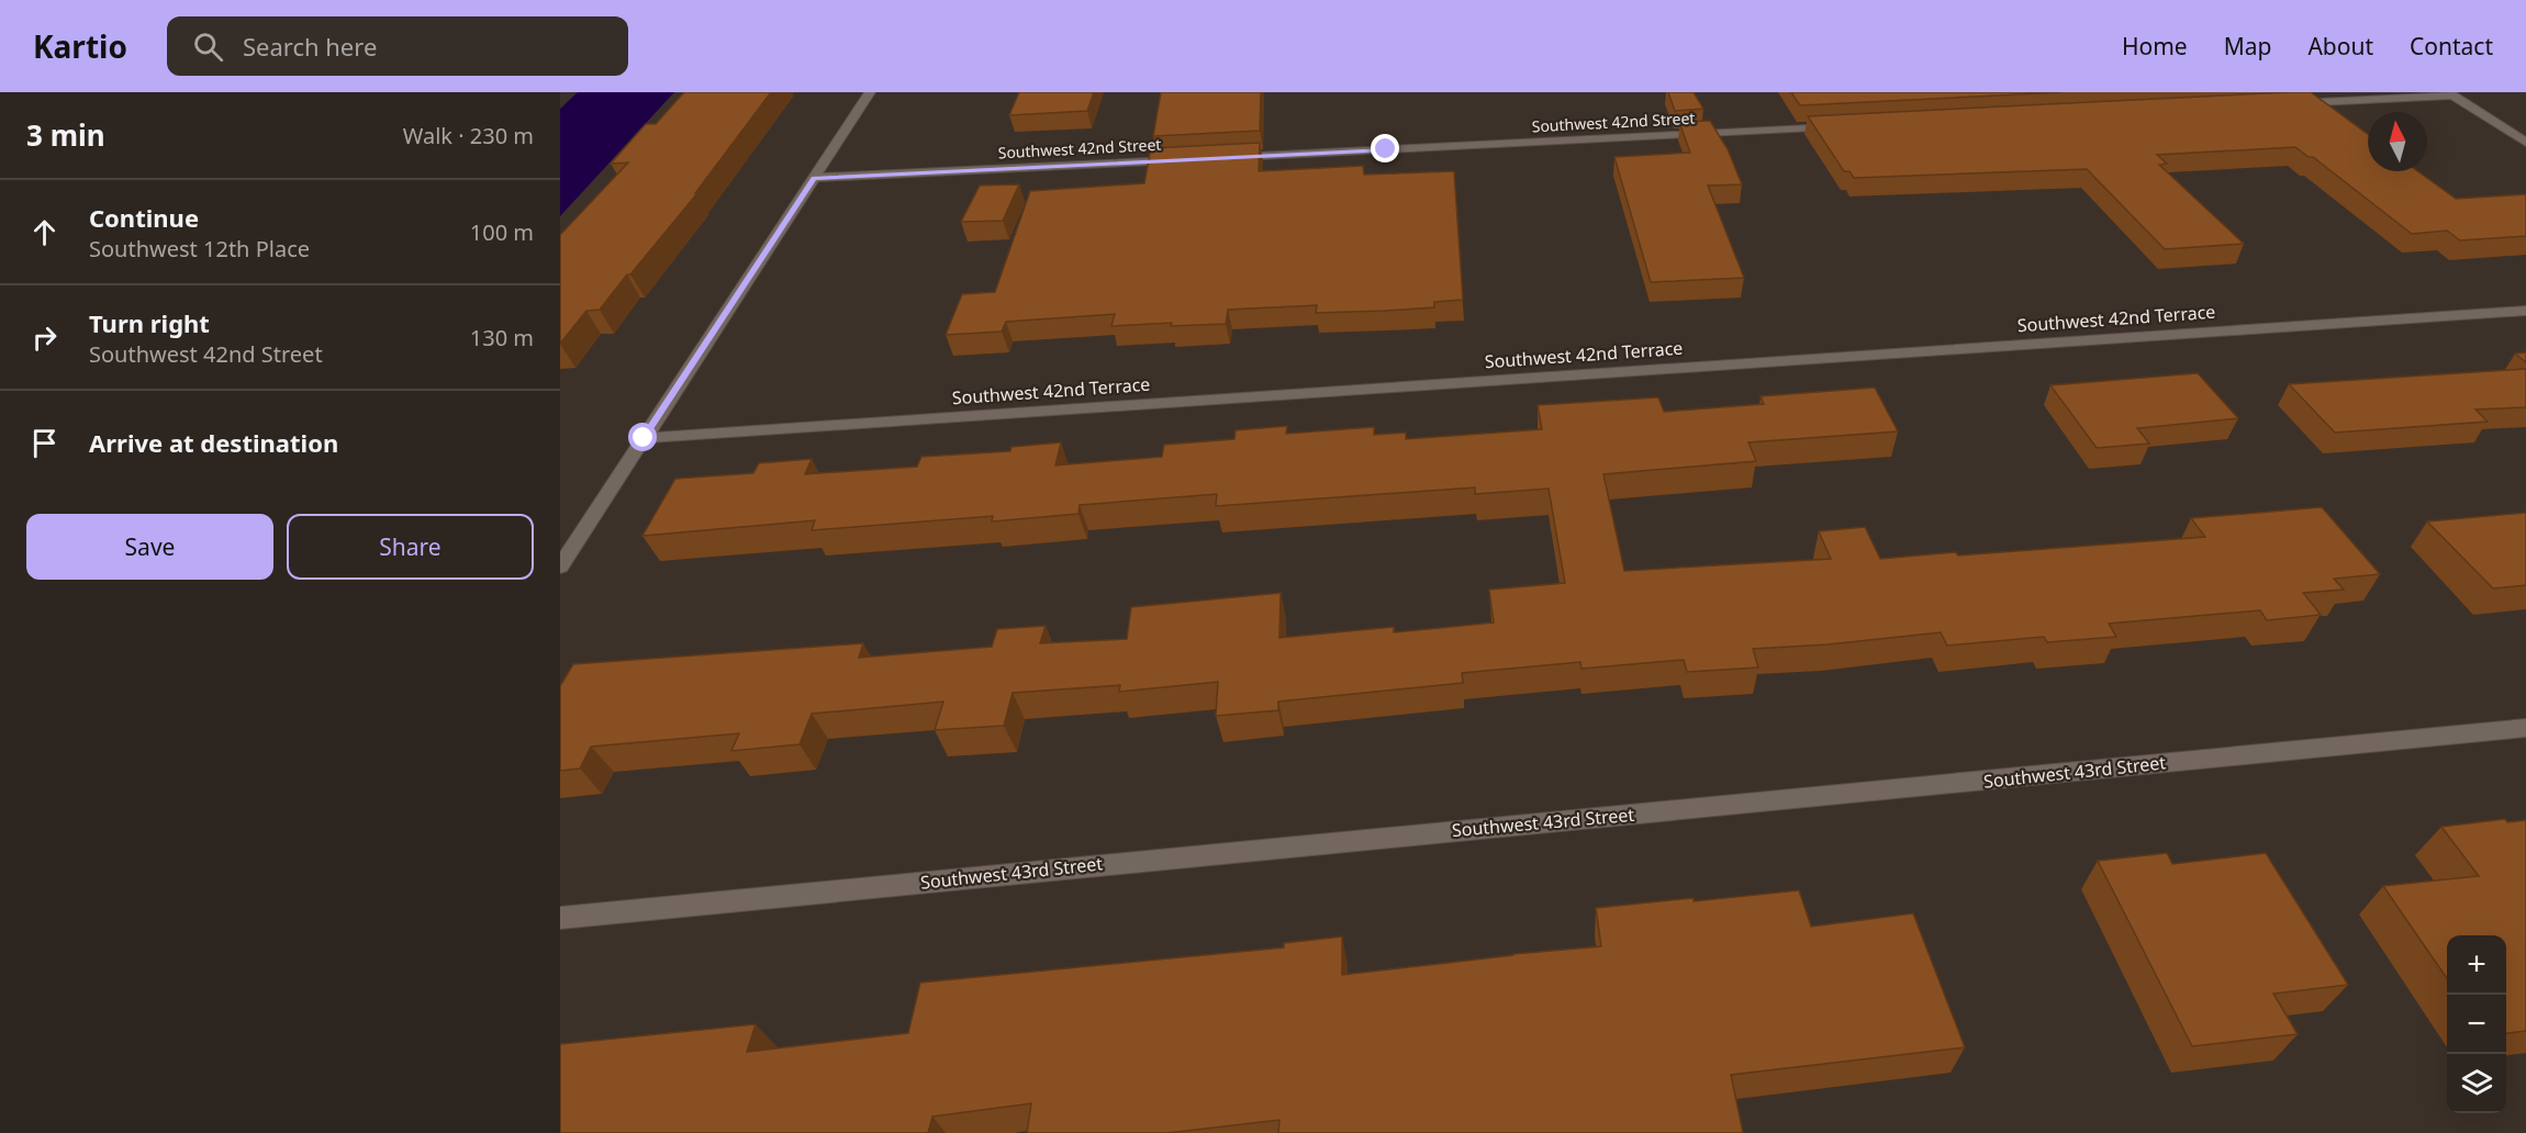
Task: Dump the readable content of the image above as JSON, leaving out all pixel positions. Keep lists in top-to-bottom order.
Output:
{
  "streets": {
    "street": ["Southwest 42nd Street", "Southwest 42nd Terrace", "Southwest 43rd Street"]
  },
  "north": "top",
  "page": {
    "header": "Kartio",
    "search": "Search here",
    "nav": [
      "Home",
      "Map",
      "About",
      "Contact"
    ],
    "heading": ["3 min", "Walk · 230 m"],
    "list": [
      ["Continue", "Southwest 12th Place", "100 m"],
      ["Turn right", "Southwest 42nd Street", "130 m"],
      "Arrive at destination"
    ],
    "buttons": ["Save", "Share"],
    "map_buttons": ["+", "−"]
  }
}
